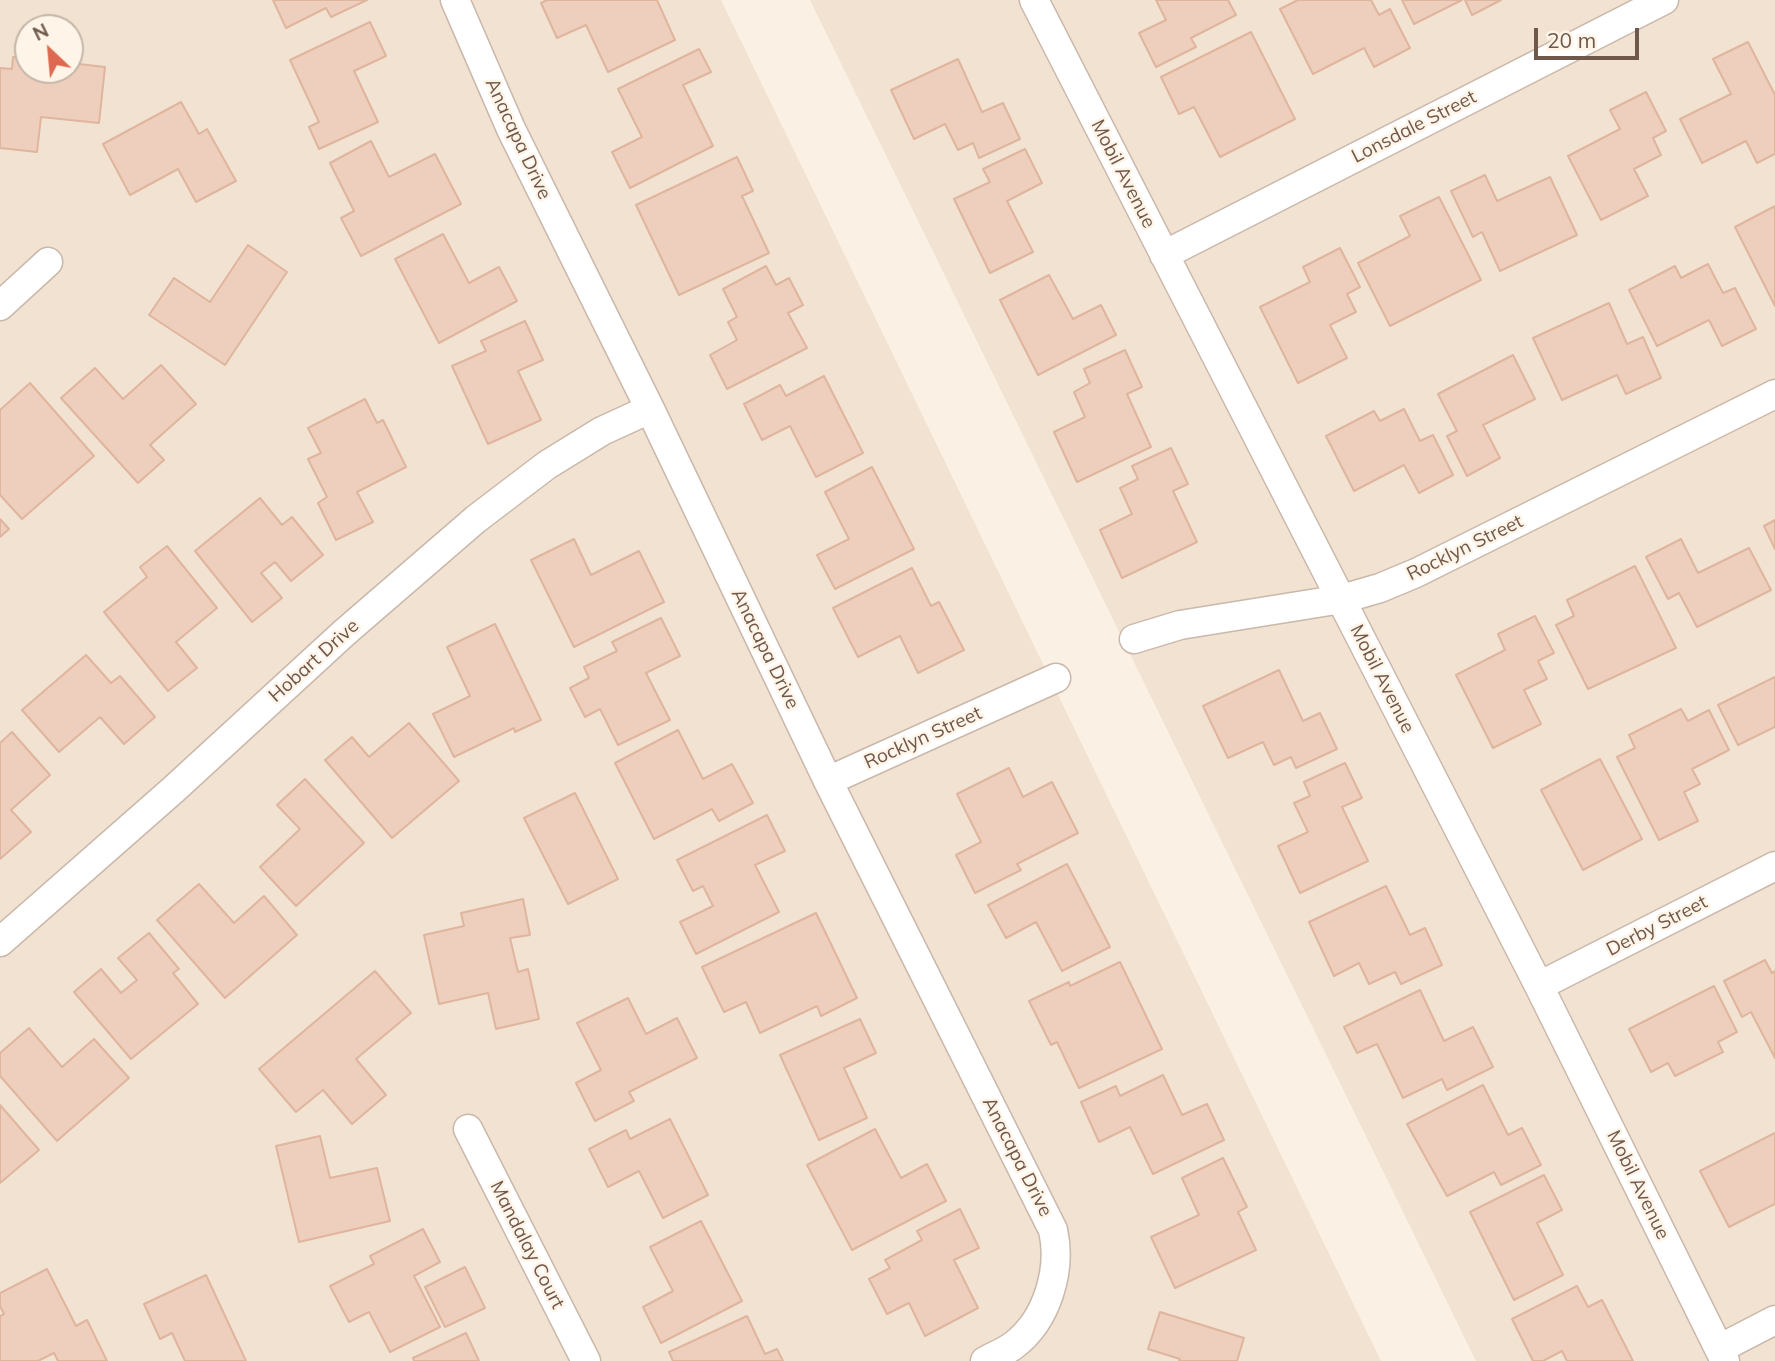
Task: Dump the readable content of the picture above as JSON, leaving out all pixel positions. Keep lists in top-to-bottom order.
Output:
{
  "streets": {
    "street": [
      "Lonsdale Street",
      "Anacapa Drive",
      "Mobil Avenue",
      "Rocklyn Street",
      "Hobart Drive",
      "Derby Street",
      "Mandalay Court"
    ]
  },
  "crossings": [
    ["Lonsdale Street", "Mobil Avenue"],
    ["Anacapa Drive", "Rocklyn Street"],
    ["Anacapa Drive", "Hobart Drive"],
    ["Mobil Avenue", "Rocklyn Street"],
    ["Mobil Avenue", "Derby Street"]
  ],
  "scale_bar": "20 m",
  "north": "top left"
}
